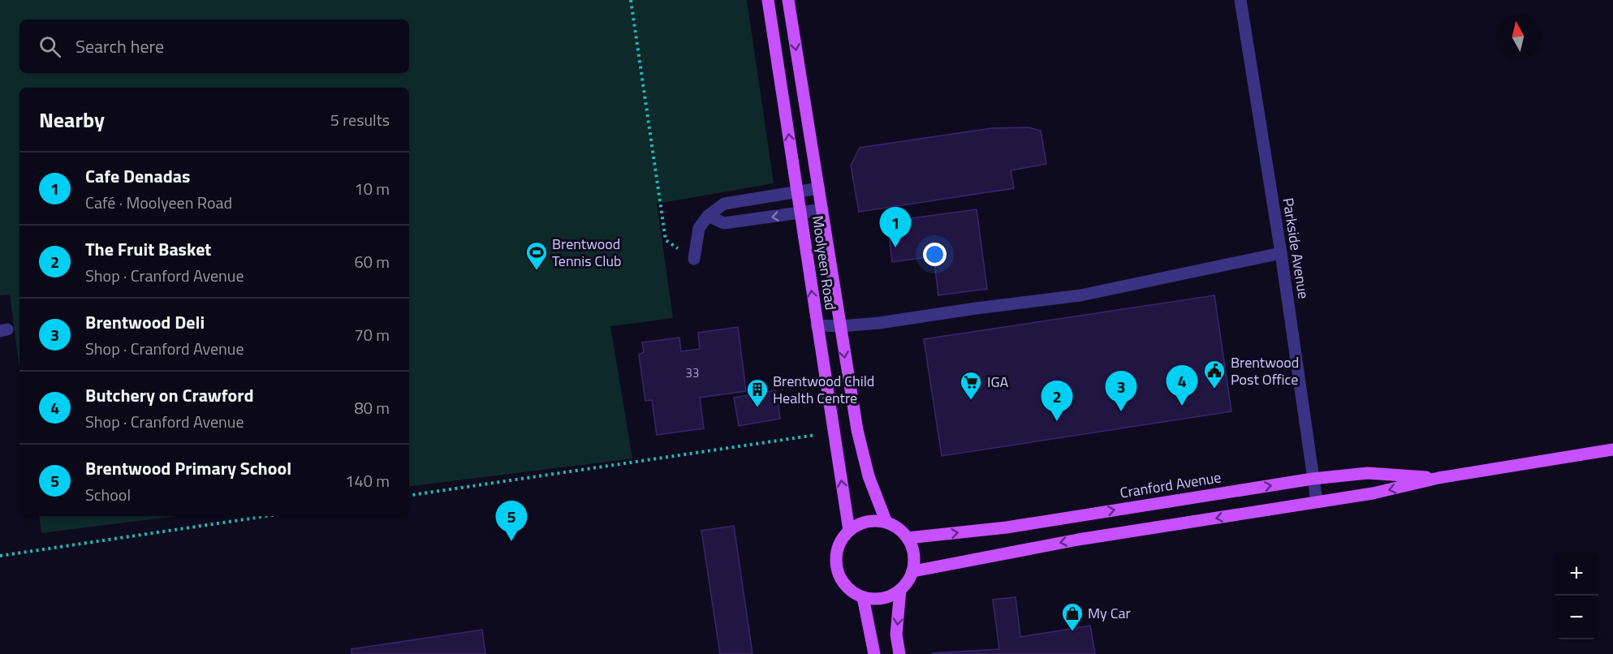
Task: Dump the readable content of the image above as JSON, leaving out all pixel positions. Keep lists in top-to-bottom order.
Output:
{
  "streets": {
    "main road": ["Moolyeen Road", "Cranford Avenue"],
    "street": ["Parkside Avenue"]
  },
  "crossings": [
    ["Parkside Avenue", "Cranford Avenue"],
    ["Moolyeen Road", "Cranford Avenue"]
  ],
  "places": {
    "sports": ["Brentwood Tennis Club"],
    "public building": ["Brentwood Post Office"],
    "supermarket": ["IGA"],
    "building": ["Brentwood Child Health Centre"],
    "shop": ["My Car"]
  },
  "house_numbers": ["33"],
  "north": "top",
  "page": {
    "search": "Search here",
    "heading": ["Nearby", "5 results"],
    "list": [
      {
        "mark": "1",
        "name": "Cafe Denadas",
        "note": "Café · Moolyeen Road",
        "value": "10 m"
      },
      {
        "mark": "2",
        "name": "The Fruit Basket",
        "note": "Shop · Cranford Avenue",
        "value": "60 m"
      },
      {
        "mark": "3",
        "name": "Brentwood Deli",
        "note": "Shop · Cranford Avenue",
        "value": "70 m"
      },
      {
        "mark": "4",
        "name": "Butchery on Crawford",
        "note": "Shop · Cranford Avenue",
        "value": "80 m"
      },
      {
        "mark": "5",
        "name": "Brentwood Primary School",
        "note": "School",
        "value": "140 m"
      }
    ],
    "pins": [
      "1",
      "4",
      "3",
      "2",
      "5"
    ],
    "map_buttons": ["+", "−"]
  }
}
